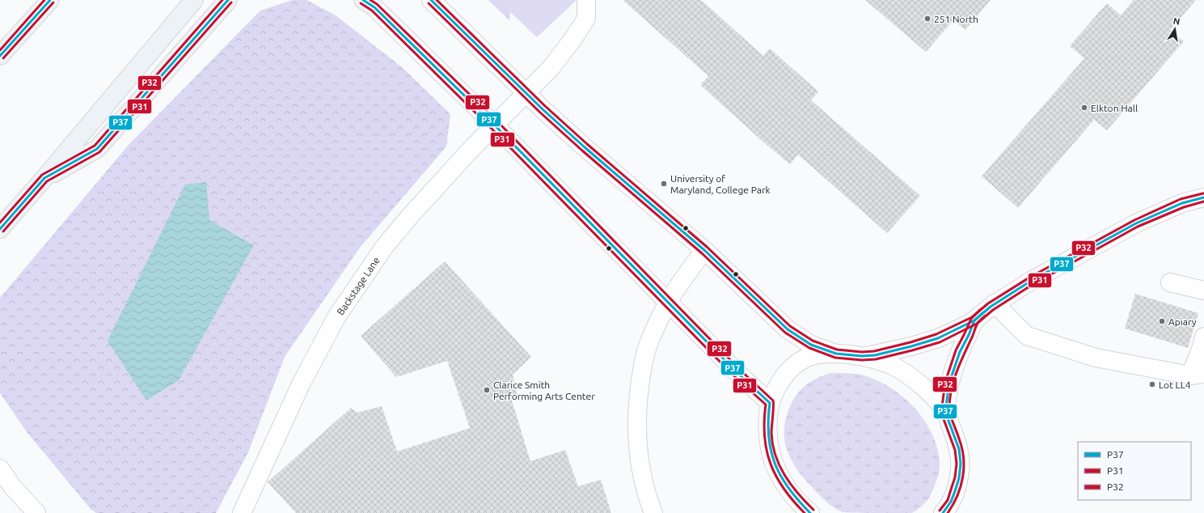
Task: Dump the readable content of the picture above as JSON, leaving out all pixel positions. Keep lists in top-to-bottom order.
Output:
{
  "streets": {
    "street": ["Backstage Lane"]
  },
  "places": [
    "251 North",
    "Elkton Hall",
    "University of Maryland, College Park",
    "Apiary",
    "Lot LL4",
    "Clarice Smith Performing Arts Center"
  ],
  "lines": ["transit line P37", "transit line P32", "transit line P31"],
  "legend": ["P37", "P31", "P32"],
  "north": "top"
}
